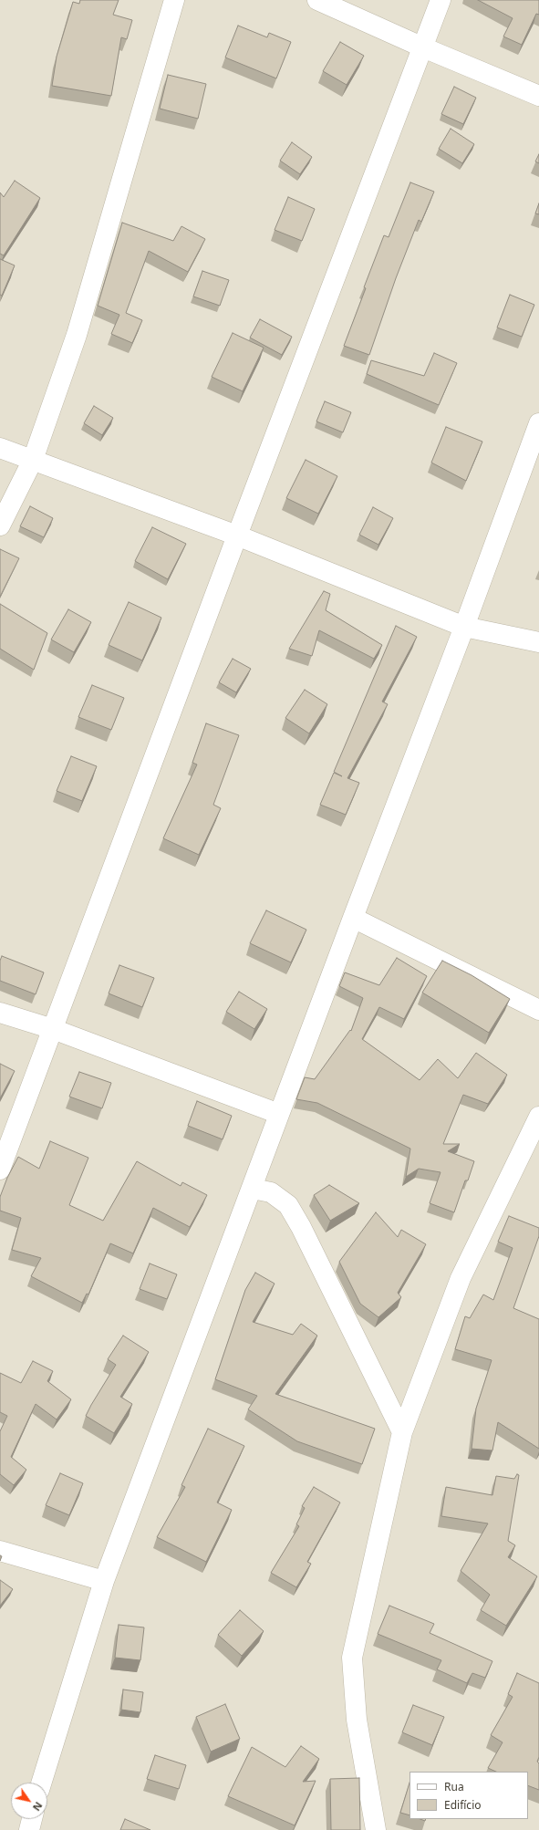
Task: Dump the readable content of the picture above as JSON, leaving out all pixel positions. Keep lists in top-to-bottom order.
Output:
{
  "legend": ["Rua", "Edifício"],
  "north": "bottom right"
}
